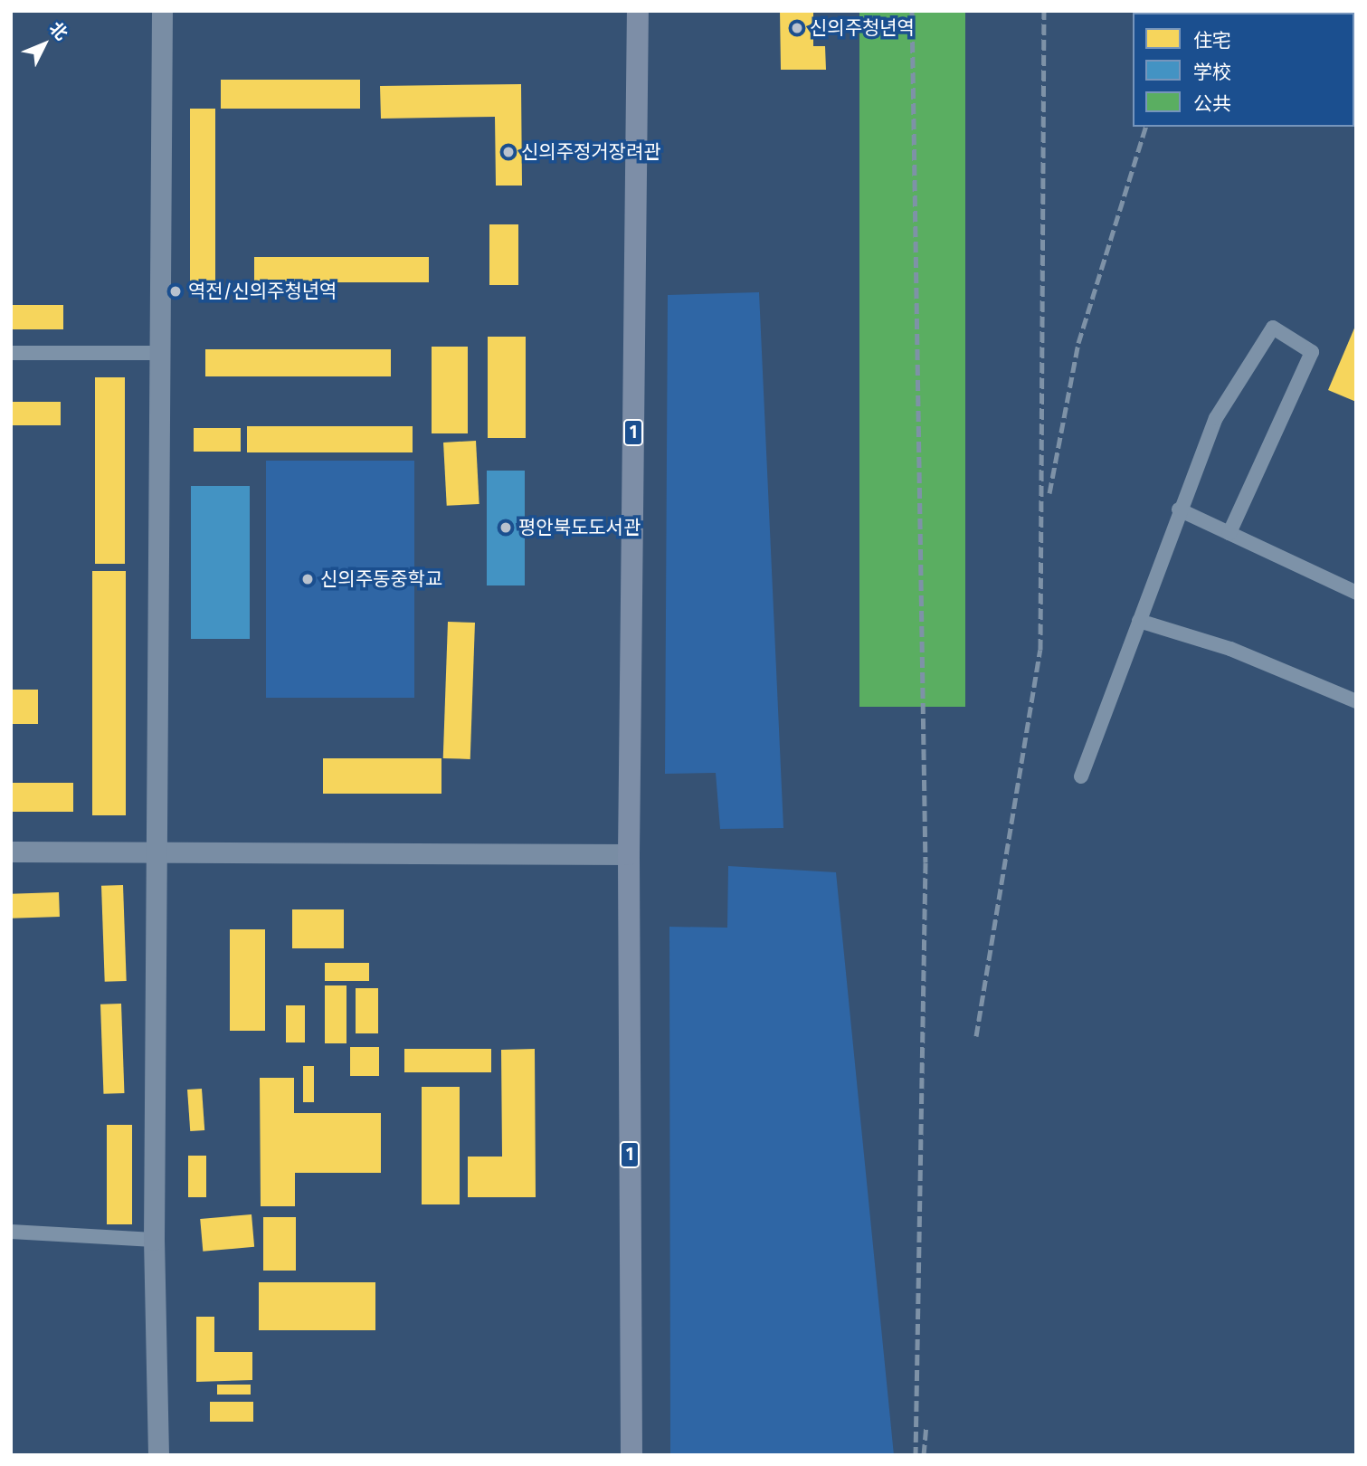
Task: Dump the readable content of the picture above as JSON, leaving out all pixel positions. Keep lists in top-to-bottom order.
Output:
{
  "streets": {
    "main road": ["1"]
  },
  "places": [
    "신의주청년역",
    "신의주정거장려관",
    "역전/신의주청년역",
    "평안북도도서관",
    "신의주동중학교"
  ],
  "legend": ["住宅", "学校", "公共"],
  "north": "top right"
}
